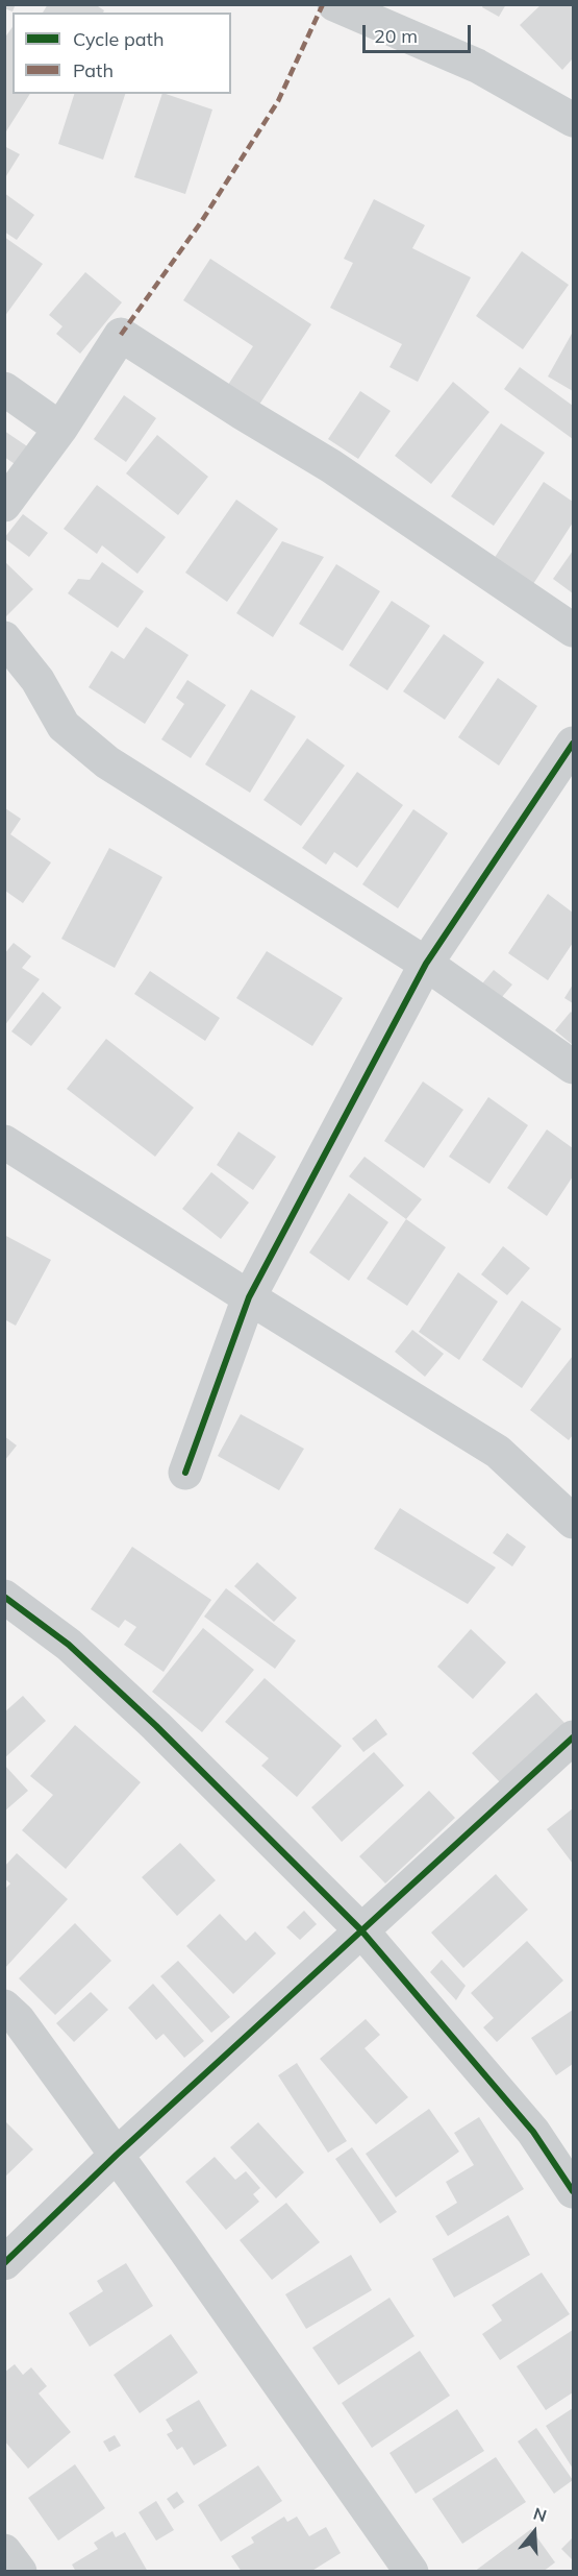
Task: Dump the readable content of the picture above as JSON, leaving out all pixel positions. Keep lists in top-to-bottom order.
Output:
{
  "legend": ["Cycle path", "Path"],
  "scale_bar": "20 m",
  "north": "top"
}
